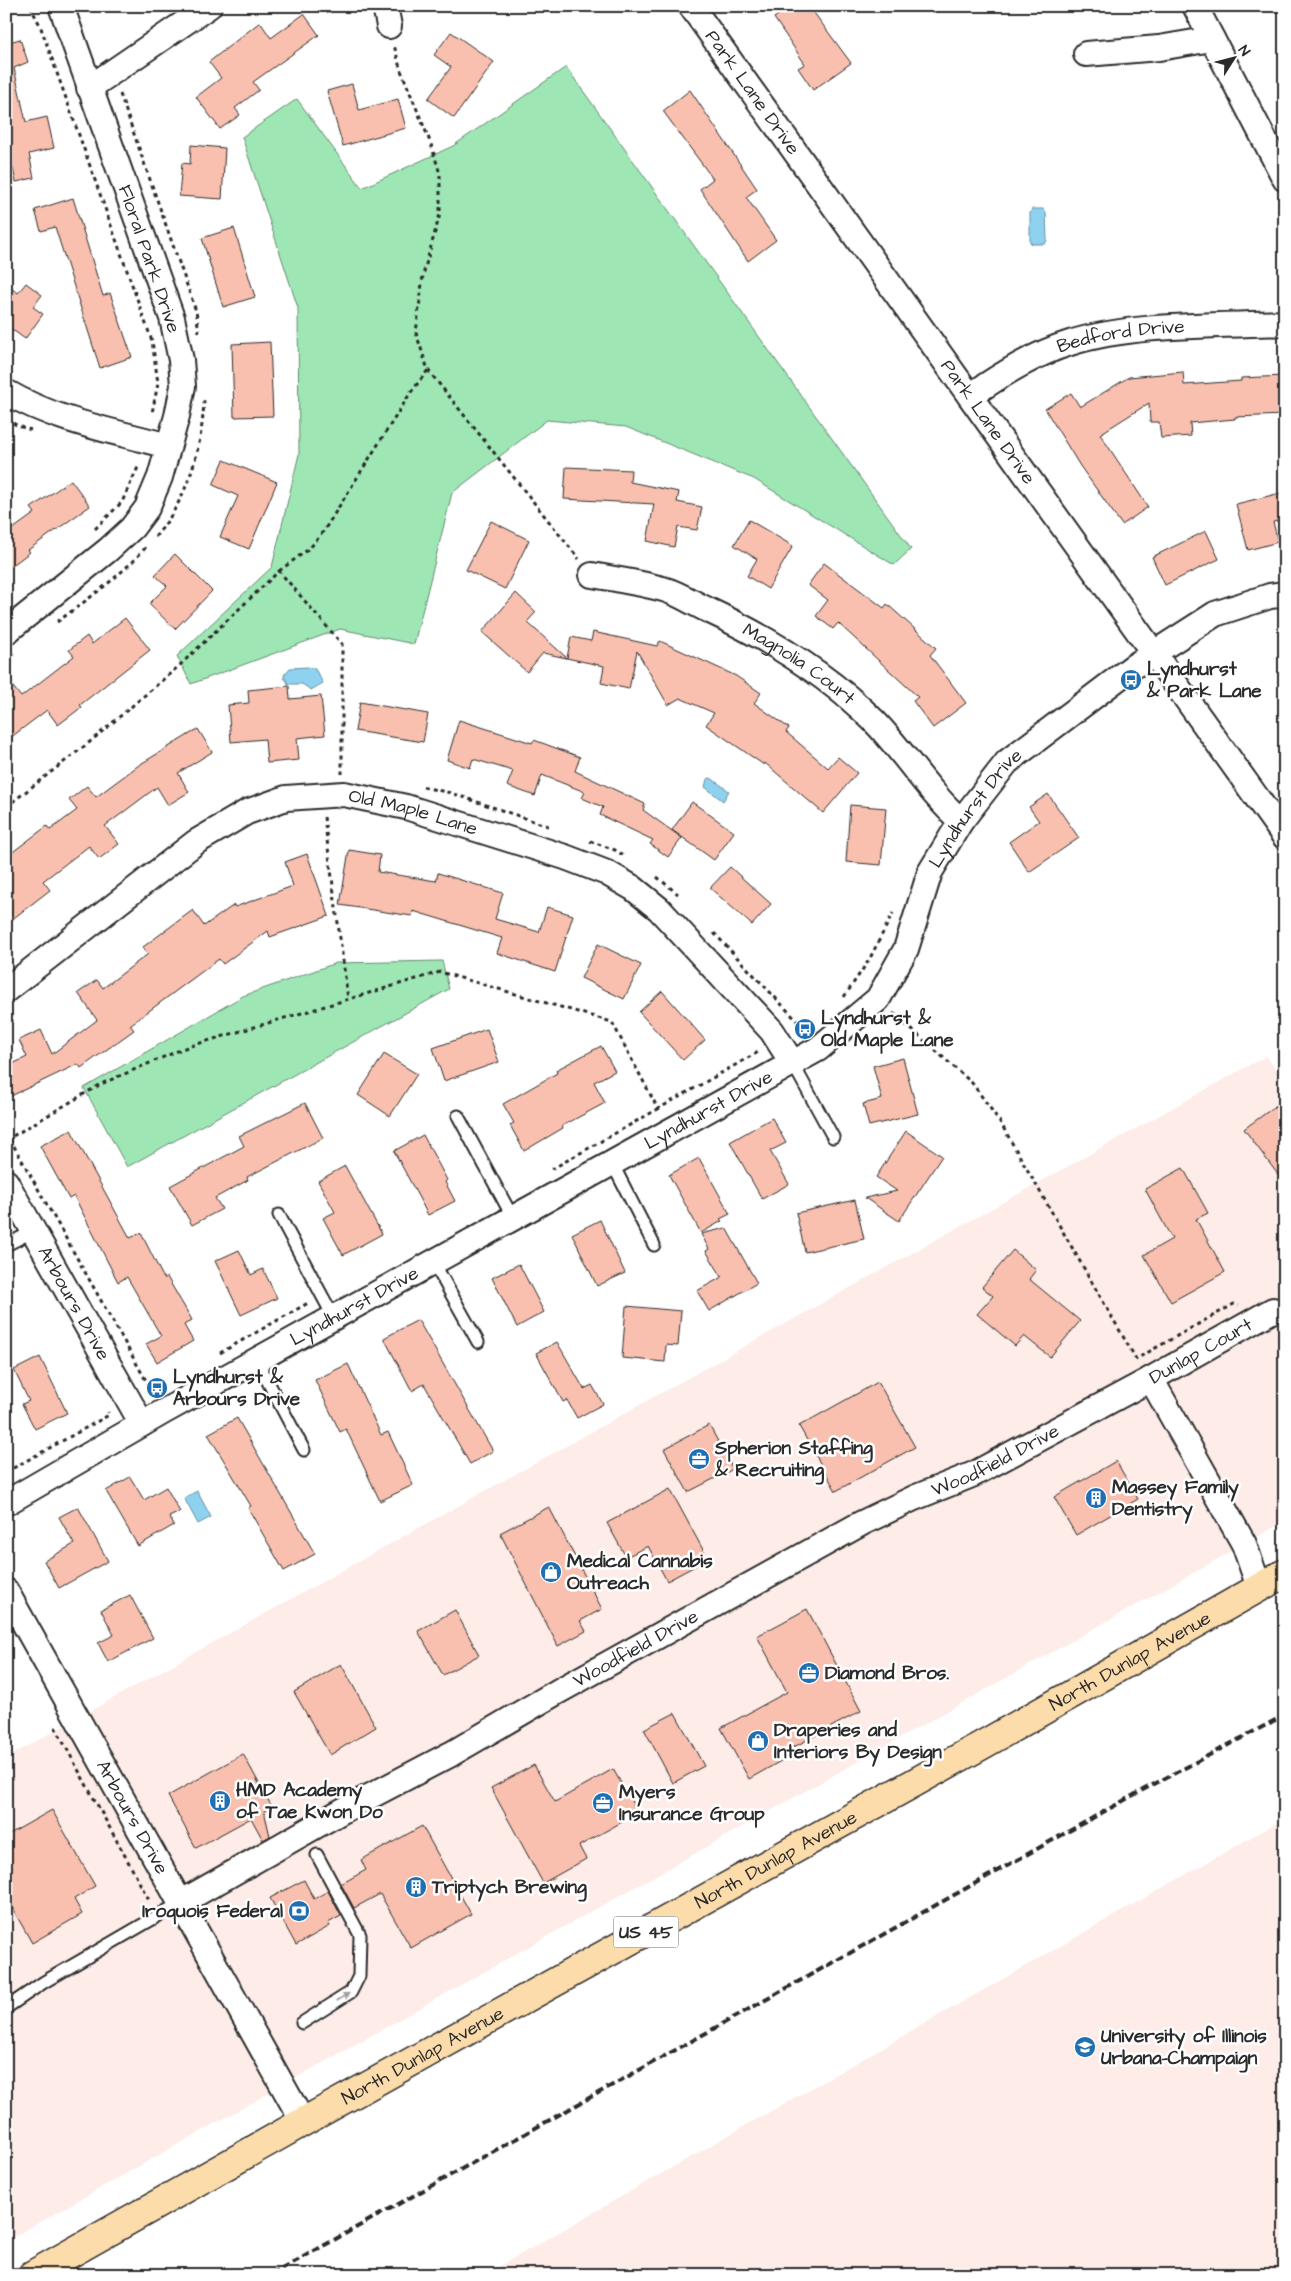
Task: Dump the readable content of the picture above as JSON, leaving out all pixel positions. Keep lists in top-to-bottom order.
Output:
{
  "streets": {
    "main road": ["North Dunlap Avenue", "US 45"],
    "street": [
      "Park Lane Drive",
      "Floral Park Drive",
      "Bedford Drive",
      "Magnolia Court",
      "Lyndhurst Drive",
      "Old Maple Lane",
      "Arbours Drive",
      "Dunlap Court",
      "Woodfield Drive"
    ]
  },
  "crossings": [
    ["Park Lane Drive", "Bedford Drive"],
    ["Park Lane Drive", "Lyndhurst Drive"],
    ["Magnolia Court", "Lyndhurst Drive"],
    ["Lyndhurst Drive", "Old Maple Lane"],
    ["Lyndhurst Drive", "Arbours Drive"],
    ["Arbours Drive", "Woodfield Drive"],
    ["Arbours Drive", "North Dunlap Avenue"],
    ["Dunlap Court", "Woodfield Drive"],
    ["Dunlap Court", "North Dunlap Avenue"]
  ],
  "places": {
    "bus stop": ["Lyndhurst & Park Lane", "Lyndhurst & Old Maple Lane", "Lyndhurst & Arbours Drive"],
    "office": ["Spherion Staffing & Recruiting", "Diamond Bros.", "Myers Insurance Group"],
    "building": ["Massey Family Dentistry", "HMD Academy of Tae Kwon Do", "Triptych Brewing"],
    "shop": ["Medical Cannabis Outreach", "Draperies and Interiors By Design"],
    "bank": ["Iroquois Federal"],
    "school or university": ["University of Illinois Urbana-Champaign"]
  },
  "north": "top right"
}
